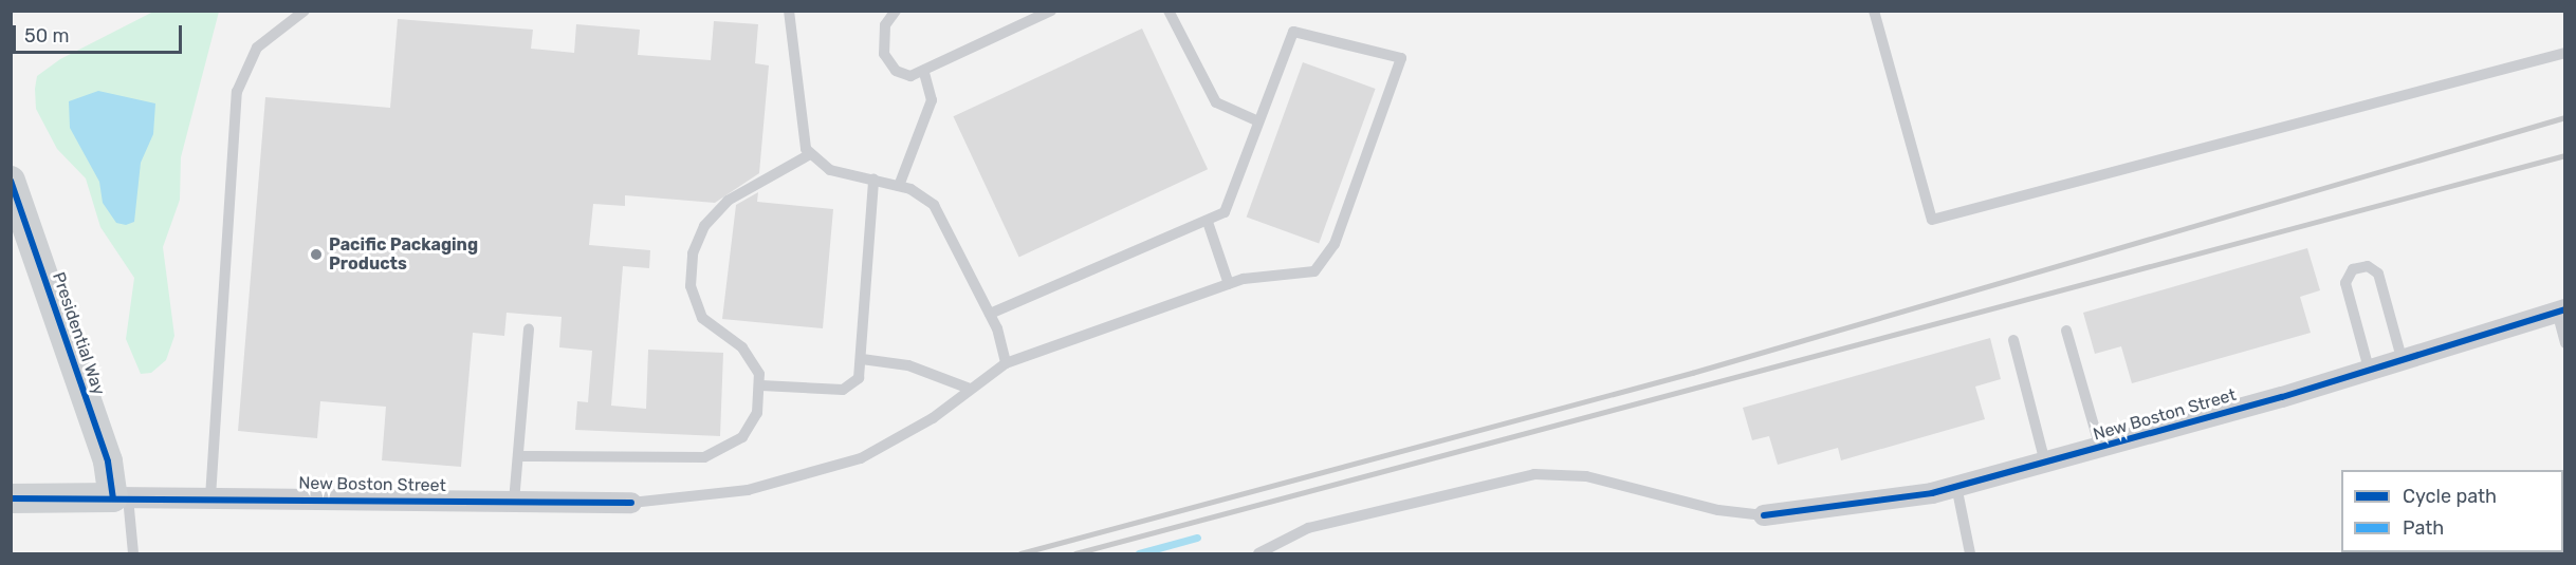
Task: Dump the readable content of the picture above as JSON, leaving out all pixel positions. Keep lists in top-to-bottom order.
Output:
{
  "streets": {
    "street": ["Presidential Way", "New Boston Street"]
  },
  "crossings": [
    ["Presidential Way", "New Boston Street"]
  ],
  "places": ["Pacific Packaging Products"],
  "legend": ["Cycle path", "Path"],
  "scale_bar": "50 m"
}
